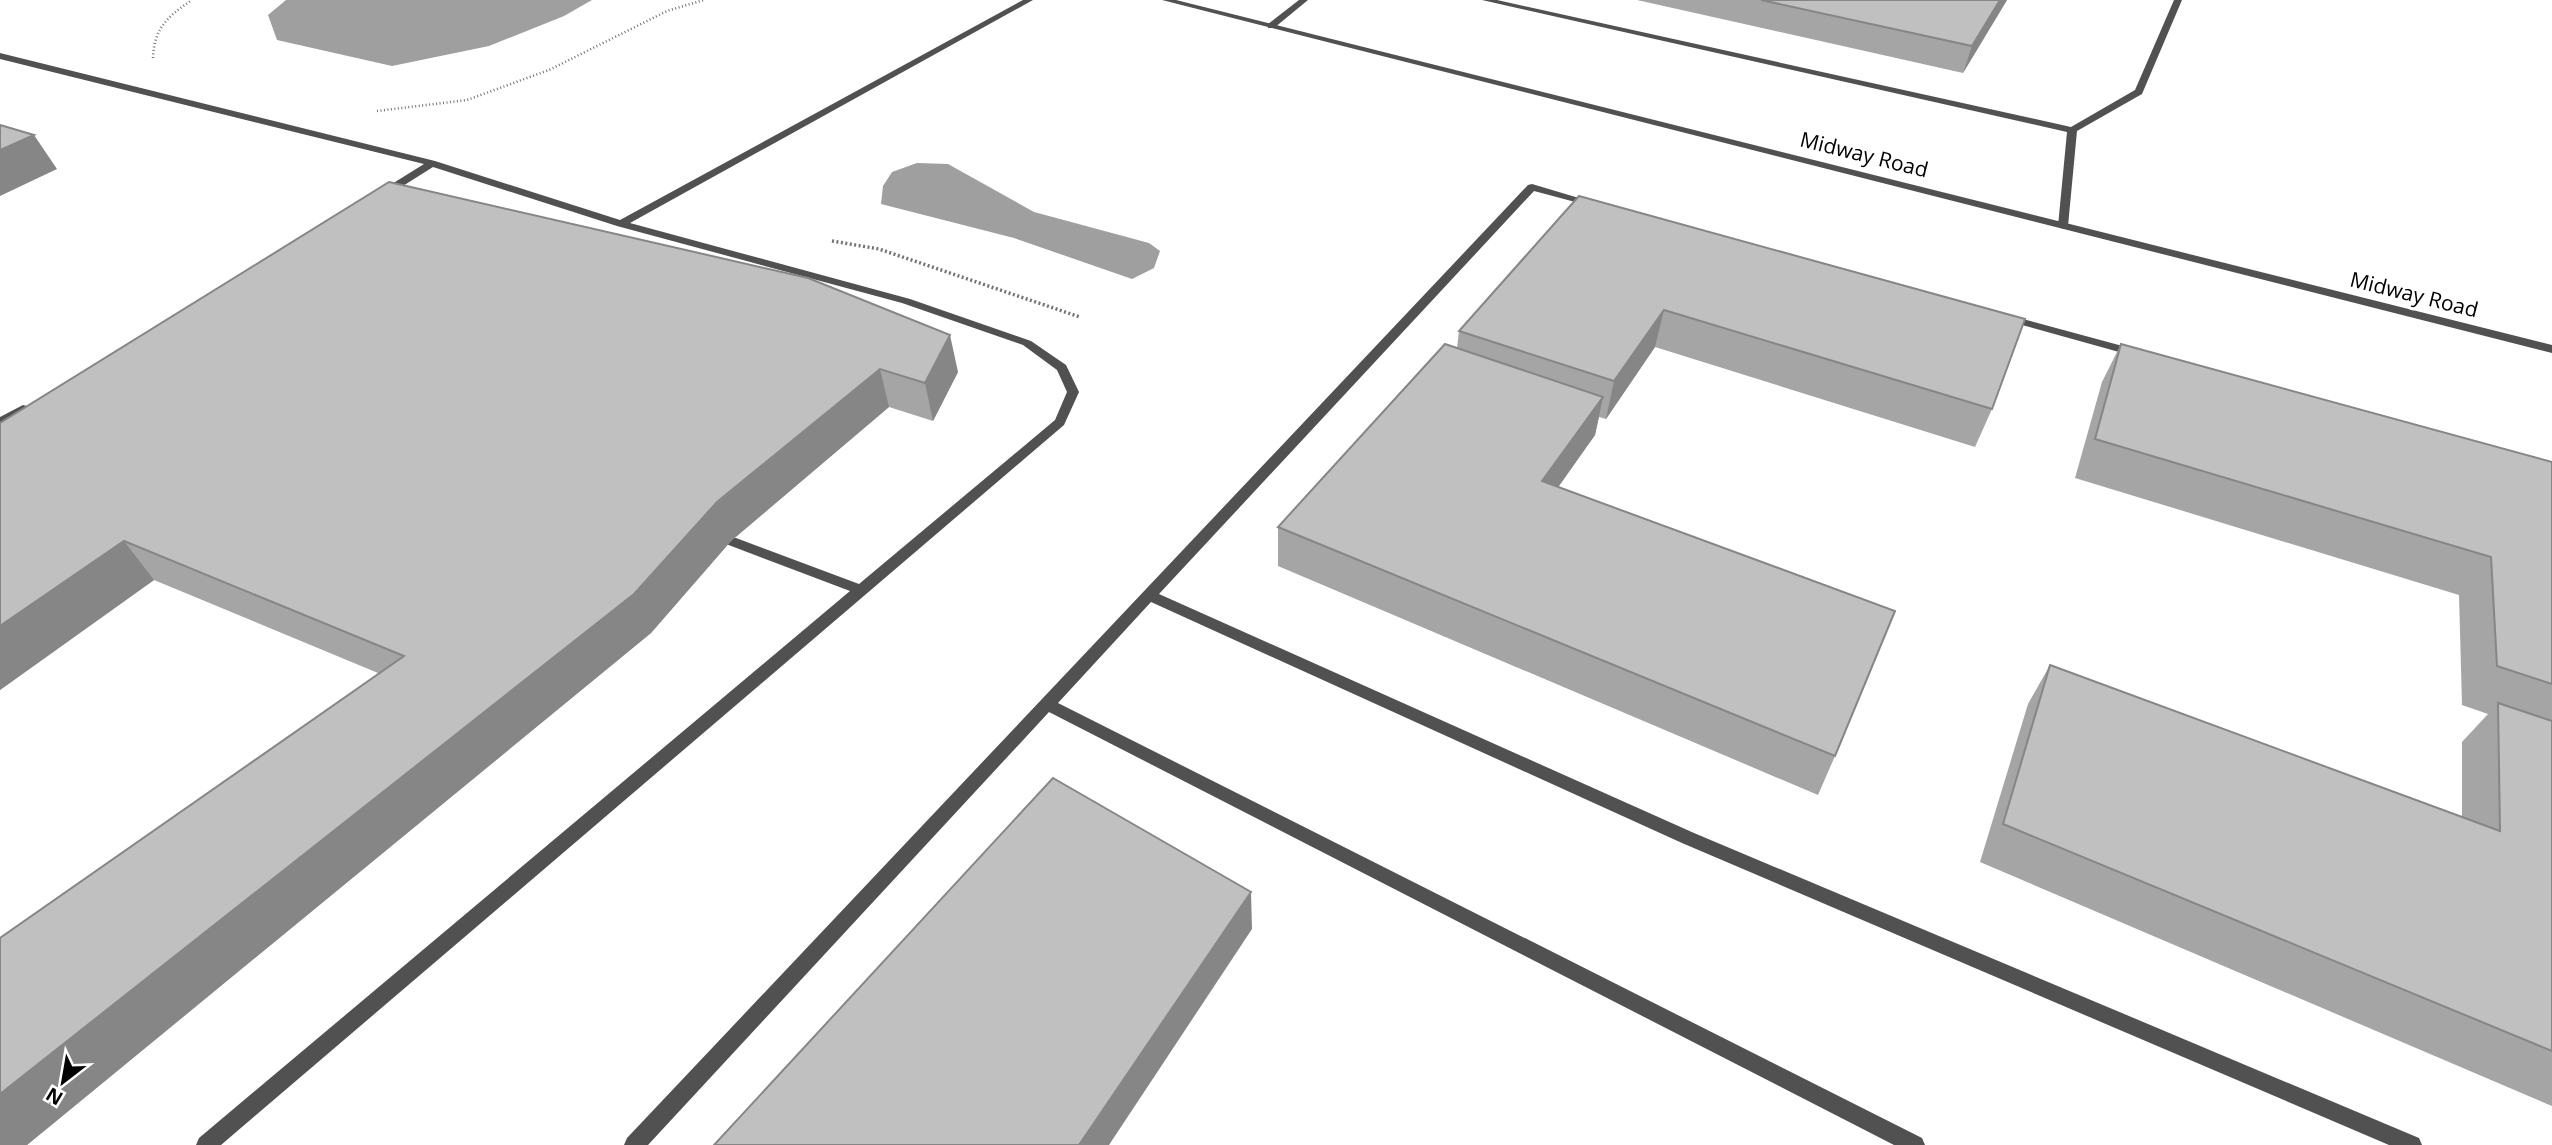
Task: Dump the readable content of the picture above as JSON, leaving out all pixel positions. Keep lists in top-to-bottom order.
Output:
{
  "streets": {
    "street": ["Midway Road"]
  },
  "north": "bottom left"
}
